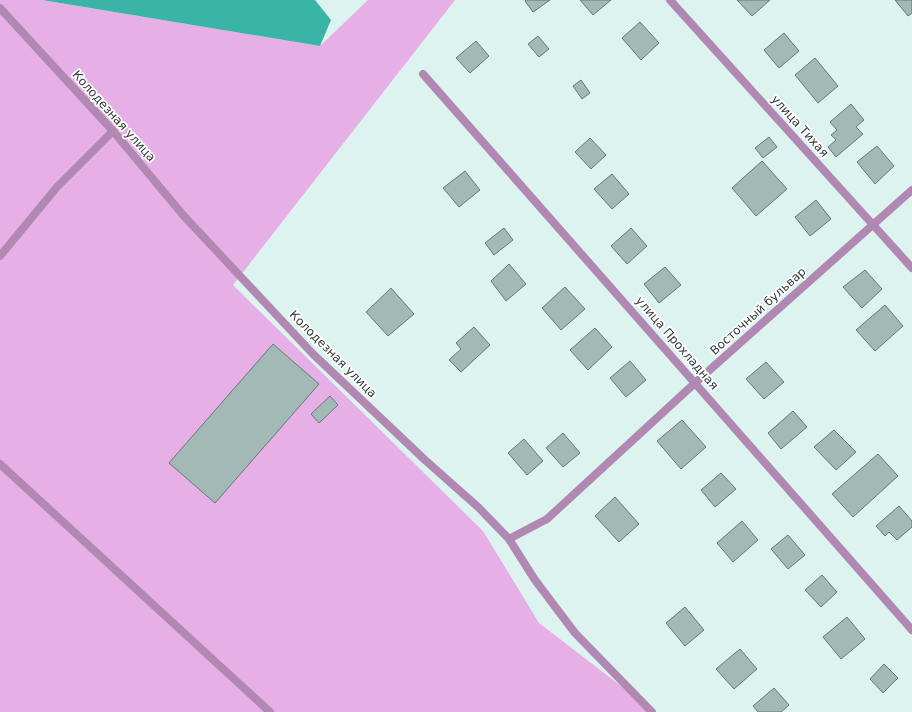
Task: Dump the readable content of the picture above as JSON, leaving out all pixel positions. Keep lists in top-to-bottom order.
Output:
{
  "streets": {
    "street": [
      "Колодезная улица",
      "улица Тихая",
      "Восточный бульвар",
      "улица Прохладная"
    ]
  },
  "crossings": [
    ["Колодезная улица", "Восточный бульвар"],
    ["улица Тихая", "Восточный бульвар"],
    ["Восточный бульвар", "улица Прохладная"]
  ]
}
